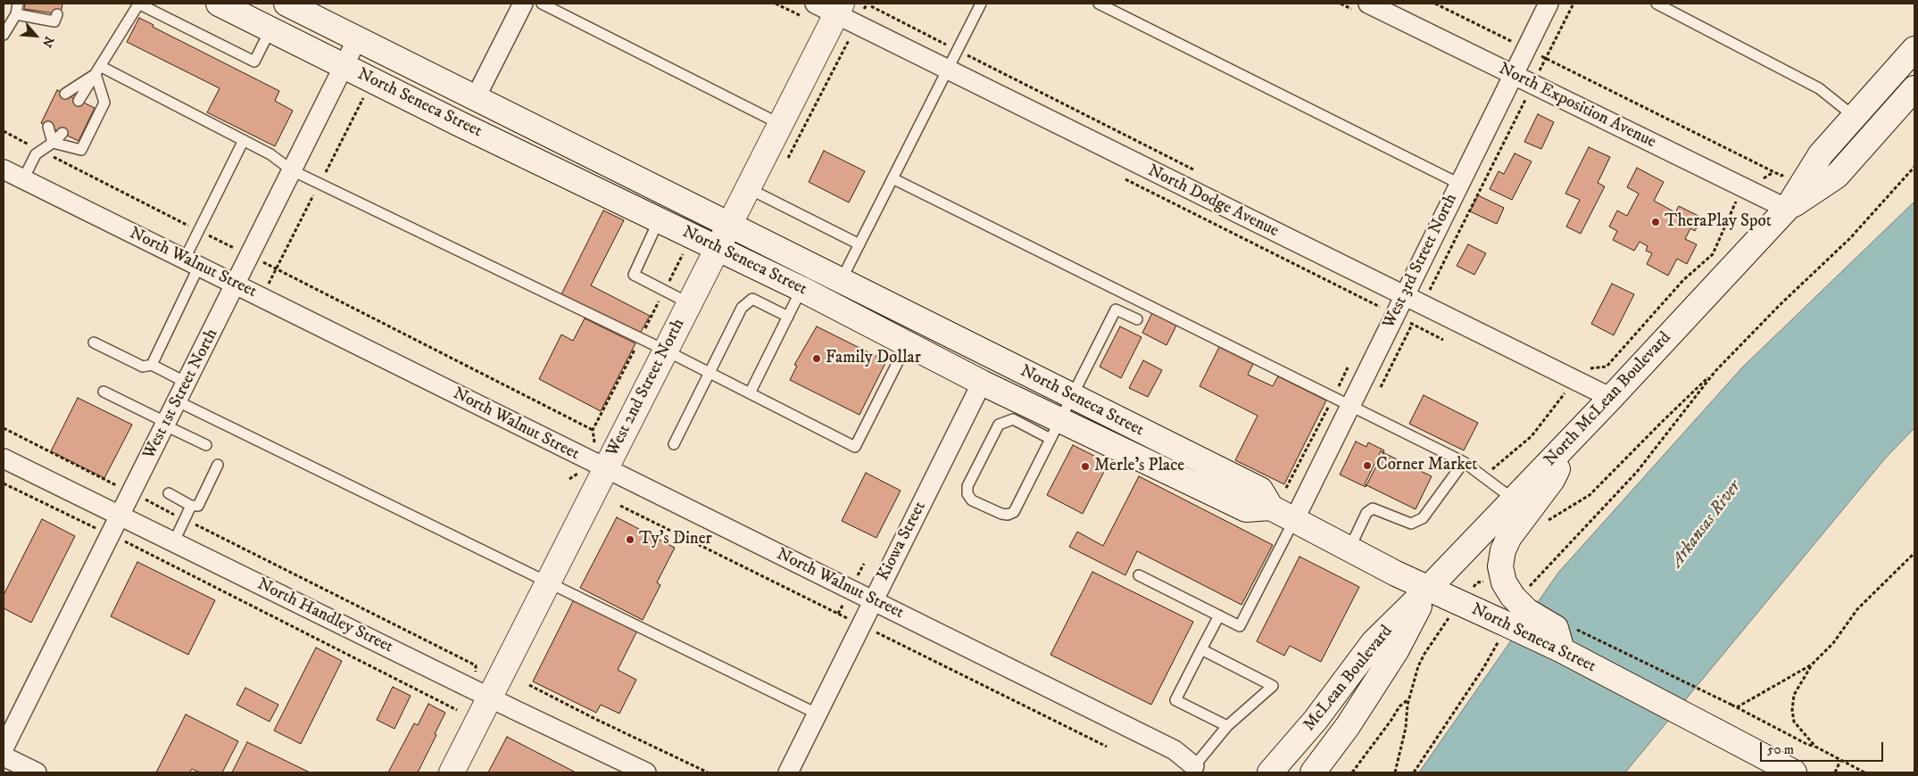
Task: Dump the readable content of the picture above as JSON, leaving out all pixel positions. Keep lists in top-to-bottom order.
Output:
{
  "streets": {
    "main road": [
      "North Seneca Street",
      "West 2nd Street North",
      "North McLean Boulevard",
      "McLean Boulevard"
    ],
    "street": [
      "North Exposition Avenue",
      "North Dodge Avenue",
      "West 3rd Street North",
      "North Walnut Street",
      "West 1st Street North",
      "Kiowa Street",
      "North Handley Street"
    ]
  },
  "crossings": [
    ["North Seneca Street", "West 3rd Street North"],
    ["North Seneca Street", "West 2nd Street North"],
    ["North Seneca Street", "West 1st Street North"],
    ["North Seneca Street", "North McLean Boulevard"],
    ["North Seneca Street", "Kiowa Street"],
    ["North Seneca Street", "McLean Boulevard"],
    ["North Exposition Avenue", "West 3rd Street North"],
    ["North Exposition Avenue", "North McLean Boulevard"],
    ["North Dodge Avenue", "West 3rd Street North"],
    ["North Dodge Avenue", "West 2nd Street North"],
    ["North Dodge Avenue", "North McLean Boulevard"],
    ["North Walnut Street", "West 2nd Street North"],
    ["North Walnut Street", "West 1st Street North"],
    ["North Walnut Street", "Kiowa Street"],
    ["West 2nd Street North", "North Handley Street"],
    ["West 1st Street North", "North Handley Street"],
    ["North McLean Boulevard", "McLean Boulevard"]
  ],
  "water": ["Arkansas River"],
  "places": [
    "TheraPlay Spot",
    "Family Dollar",
    "Corner Market",
    "Merle's Place",
    "Ty's Diner"
  ],
  "scale_bar": "50 m",
  "north": "bottom right"
}
